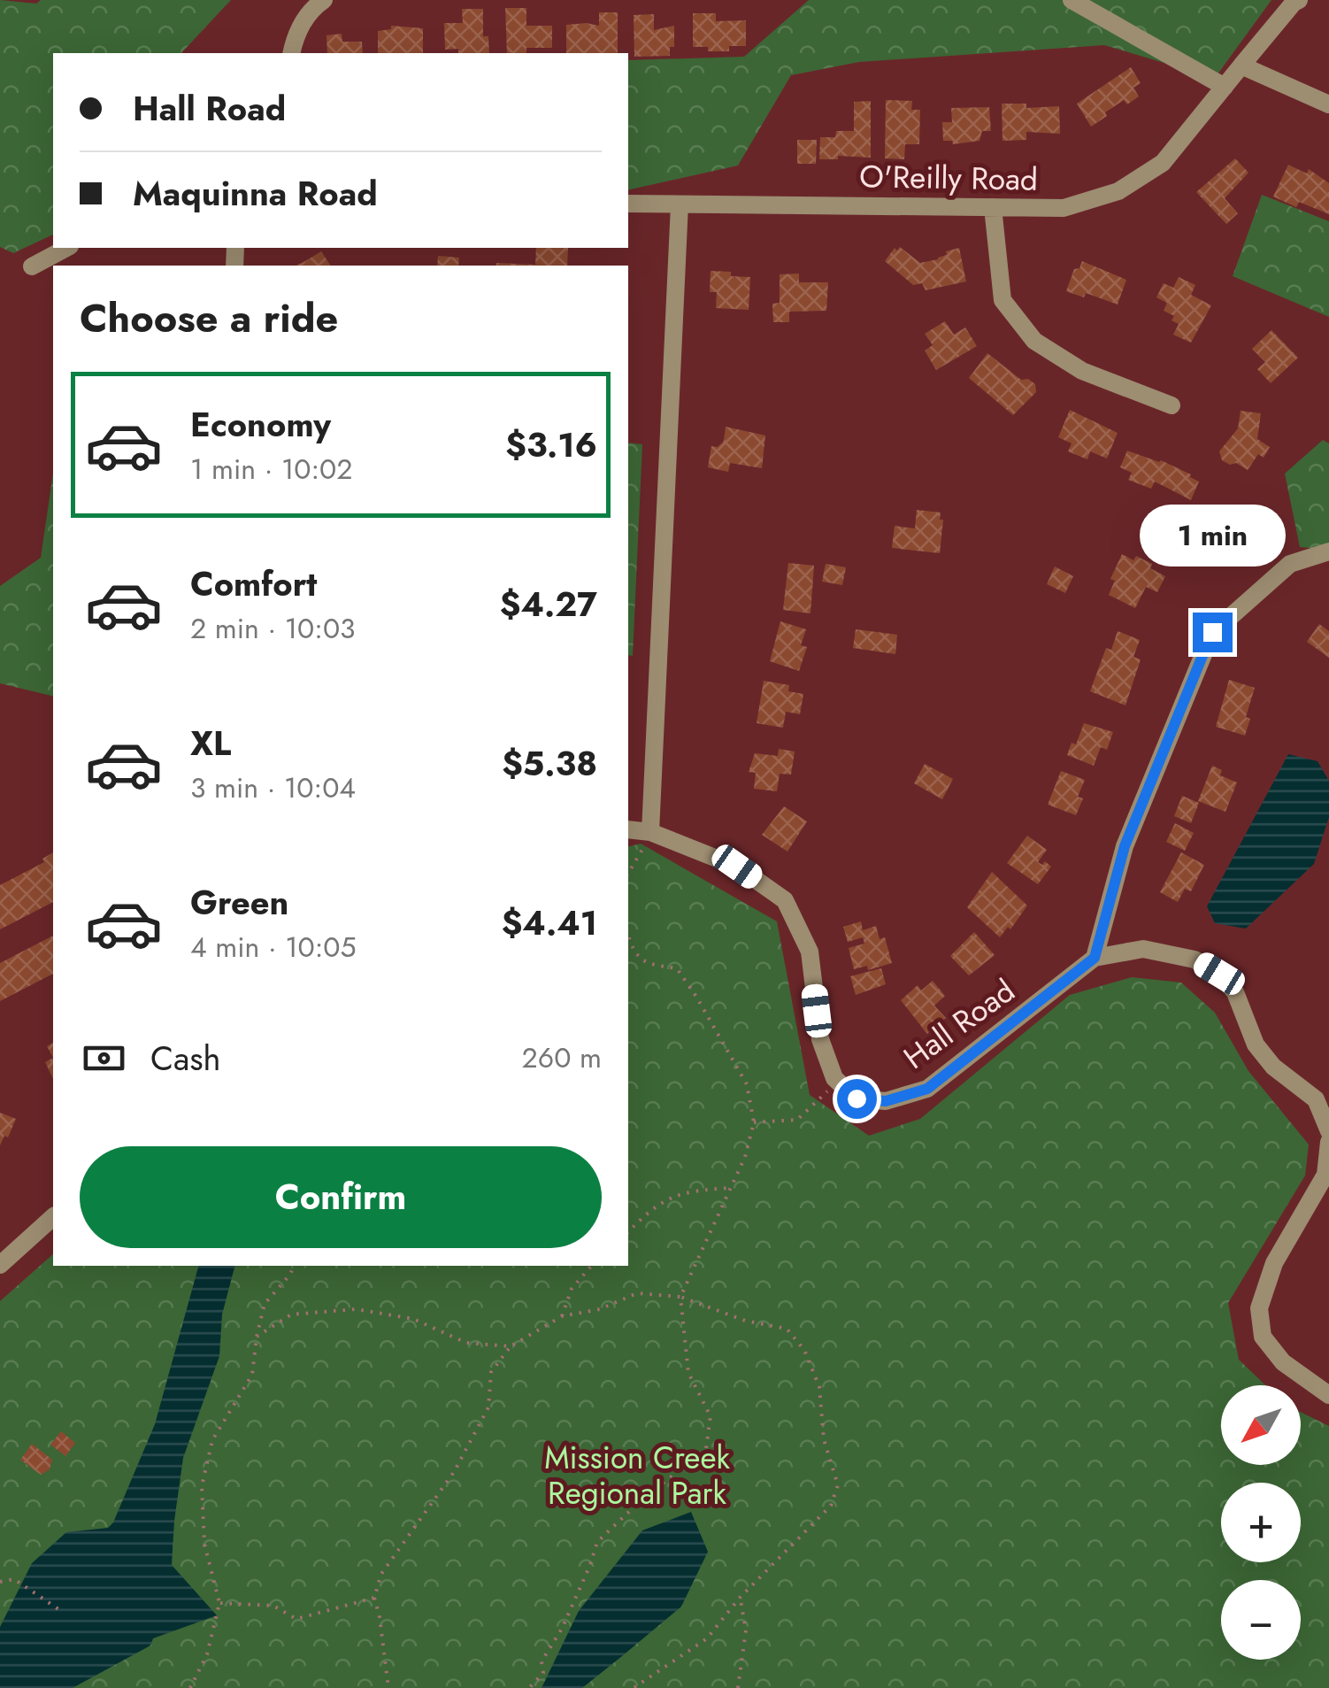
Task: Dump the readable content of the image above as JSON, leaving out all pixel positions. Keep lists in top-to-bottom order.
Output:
{
  "streets": {
    "street": ["O'Reilly Road", "Hall Road"]
  },
  "parks": ["Mission Creek Regional Park"],
  "north": "bottom left",
  "page": {
    "banner": ["Hall Road", "Maquinna Road"],
    "heading": "Choose a ride",
    "list": [
      {
        "name": "Economy",
        "note": "1 min · 10:02",
        "value": "$3.16"
      },
      {
        "name": "Comfort",
        "note": "2 min · 10:03",
        "value": "$4.27"
      },
      {
        "name": "XL",
        "note": "3 min · 10:04",
        "value": "$5.38"
      },
      {
        "name": "Green",
        "note": "4 min · 10:05",
        "value": "$4.41"
      }
    ],
    "bubble": "1 min",
    "pay": ["Cash", "260 m"],
    "buttons": "Confirm",
    "map_buttons": ["+", "−"]
  }
}
